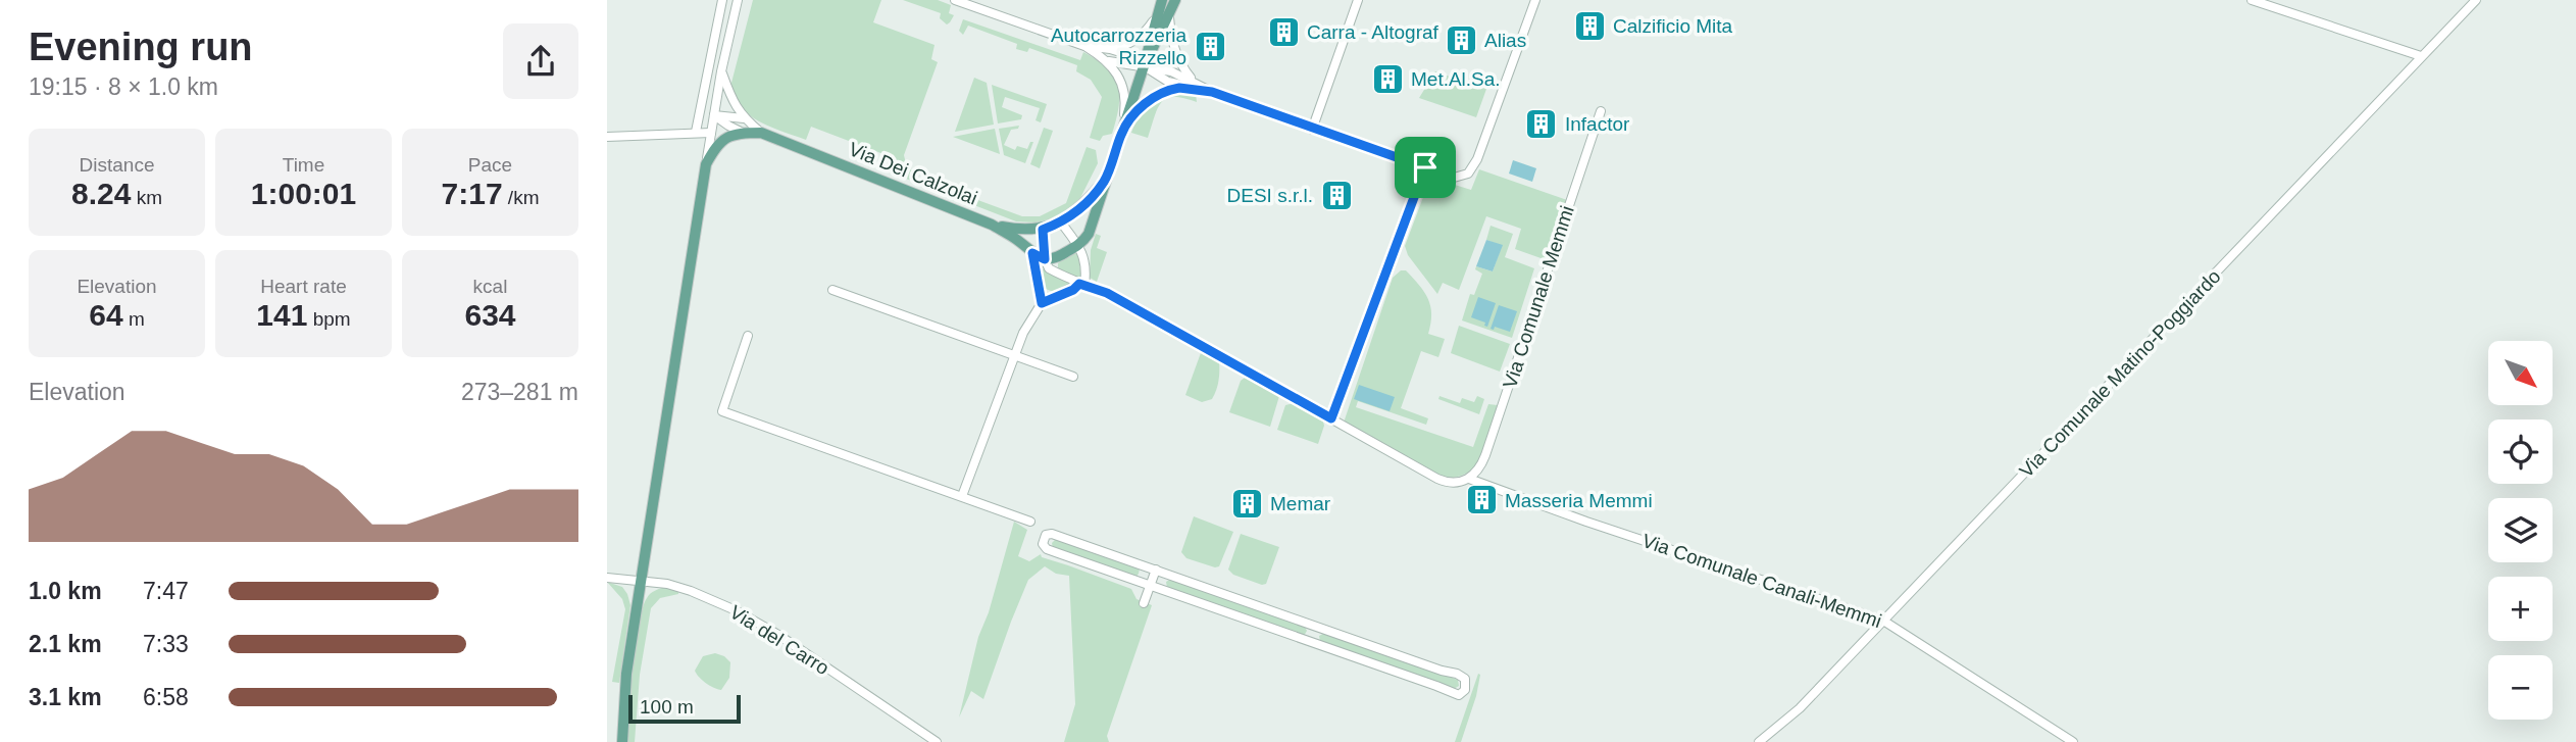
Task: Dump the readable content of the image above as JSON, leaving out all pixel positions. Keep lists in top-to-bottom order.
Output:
{
  "streets": {
    "main road": ["Via Dei Calzolai"],
    "street": [
      "Via Comunale Memmi",
      "Via Comunale Matino-Poggiardo",
      "Via Comunale Canali-Memmi",
      "Via del Carro"
    ]
  },
  "crossings": [
    ["Via Comunale Memmi", "Via Comunale Canali-Memmi"],
    ["Via Comunale Matino-Poggiardo", "Via Comunale Canali-Memmi"]
  ],
  "places": {
    "building": [
      "Calzificio Mita",
      "Carra - Altograf",
      "Alias",
      "Autocarrozzeria Rizzello",
      "Met.Al.Sa.",
      "Infactor",
      "DESI s.r.l.",
      "Masseria Memmi",
      "Memar"
    ]
  },
  "scale_bar": "100 m",
  "north": "bottom right",
  "page": {
    "heading": ["Evening run", "19:15 · 8 × 1.0 km"],
    "stats": [
      ["Distance", "8.24 km"],
      ["Time", "1:00:01"],
      ["Pace", "7:17 /km"],
      ["Elevation", "64 m"],
      ["Heart rate", "141 bpm"],
      ["kcal", "634"]
    ],
    "map_buttons": ["+", "−"],
    "chart": ["Elevation", "273–281 m"],
    "list": [
      {
        "name": "1.0 km",
        "note": "7:47"
      },
      {
        "name": "2.1 km",
        "note": "7:33"
      },
      {
        "name": "3.1 km",
        "note": "6:58"
      }
    ],
    "scale": "100 m"
  }
}
